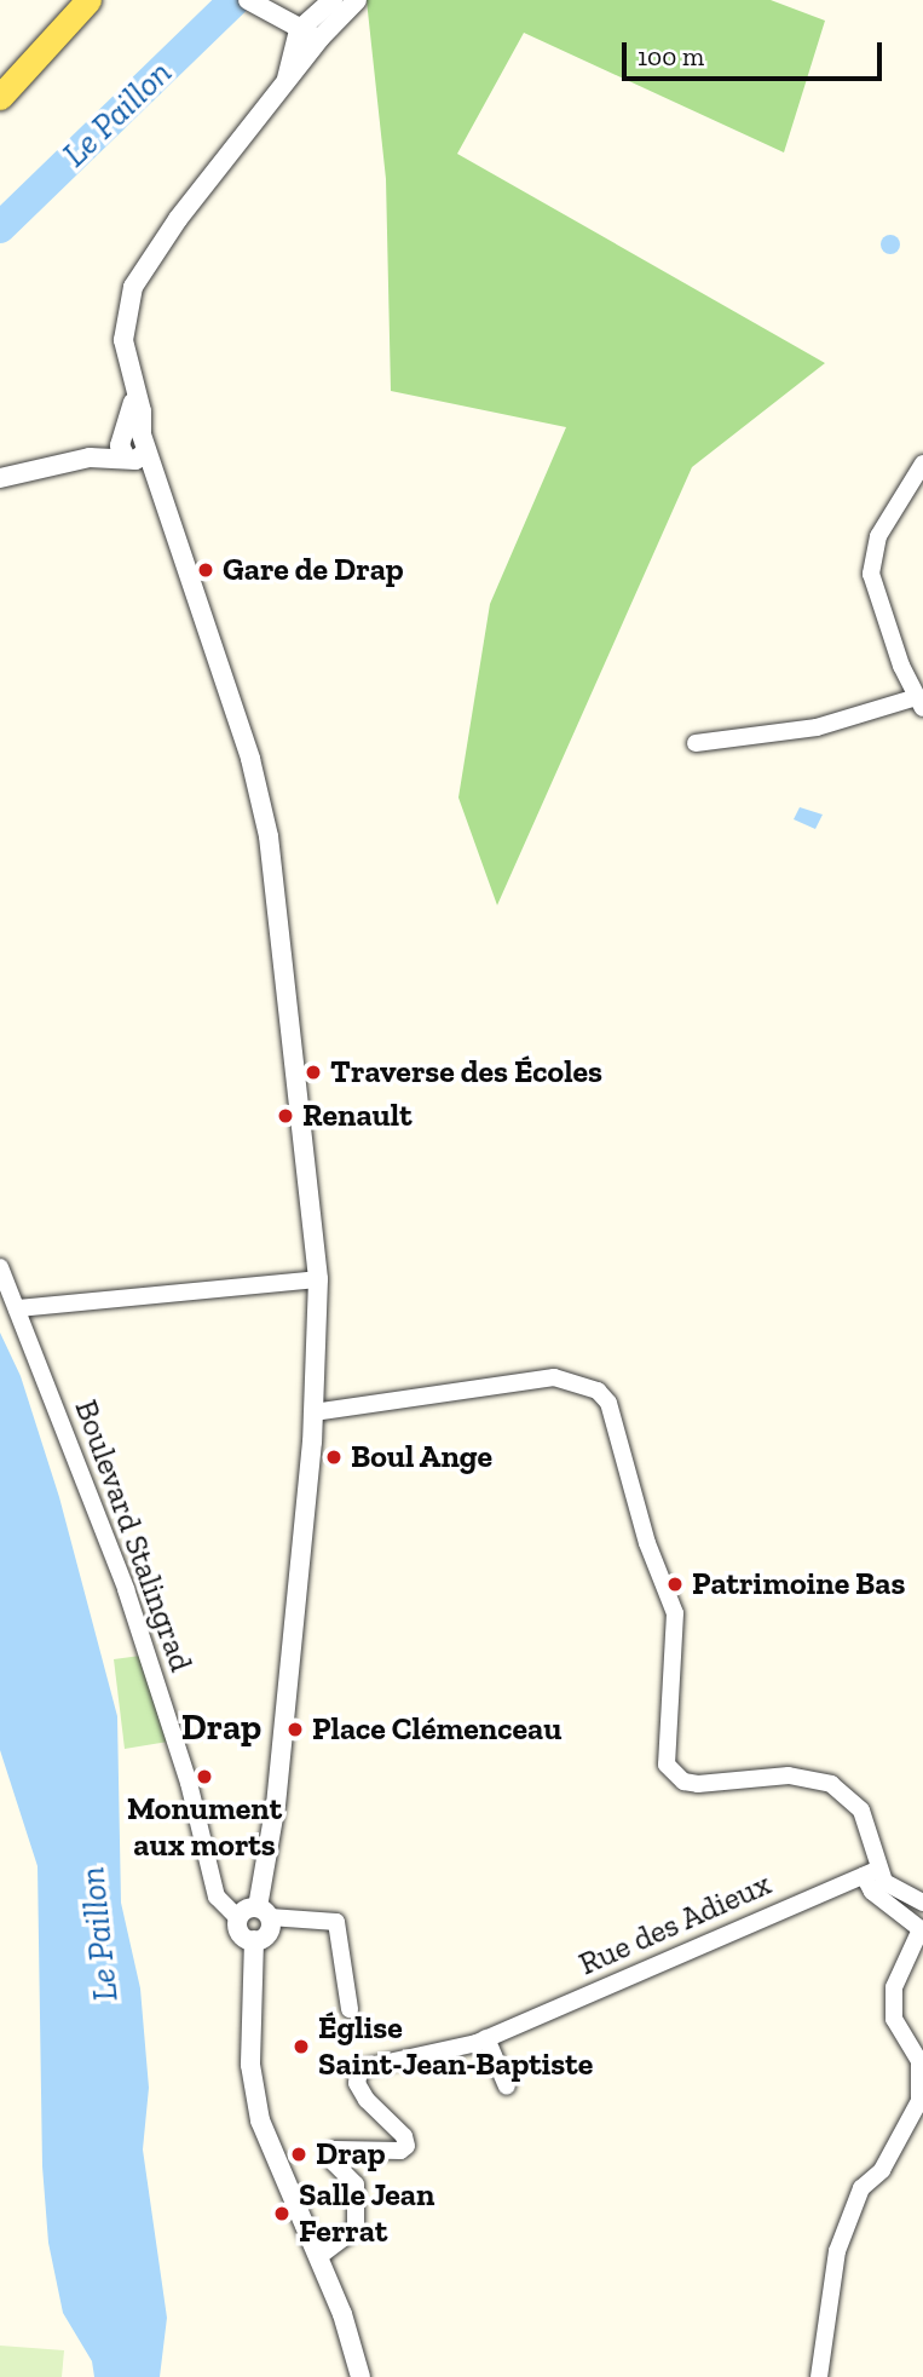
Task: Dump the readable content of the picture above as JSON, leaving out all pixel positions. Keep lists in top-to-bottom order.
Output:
{
  "streets": {
    "street": ["Boulevard Stalingrad", "Rue des Adieux"]
  },
  "districts": ["Drap"],
  "water": ["Le Paillon"],
  "places": [
    "Gare de Drap",
    "Traverse des Écoles",
    "Renault",
    "Boul Ange",
    "Patrimoine Bas",
    "Place Clémenceau",
    "Monument aux morts",
    "Église Saint-Jean-Baptiste",
    "Drap",
    "Salle Jean Ferrat"
  ],
  "scale_bar": "100 m"
}
